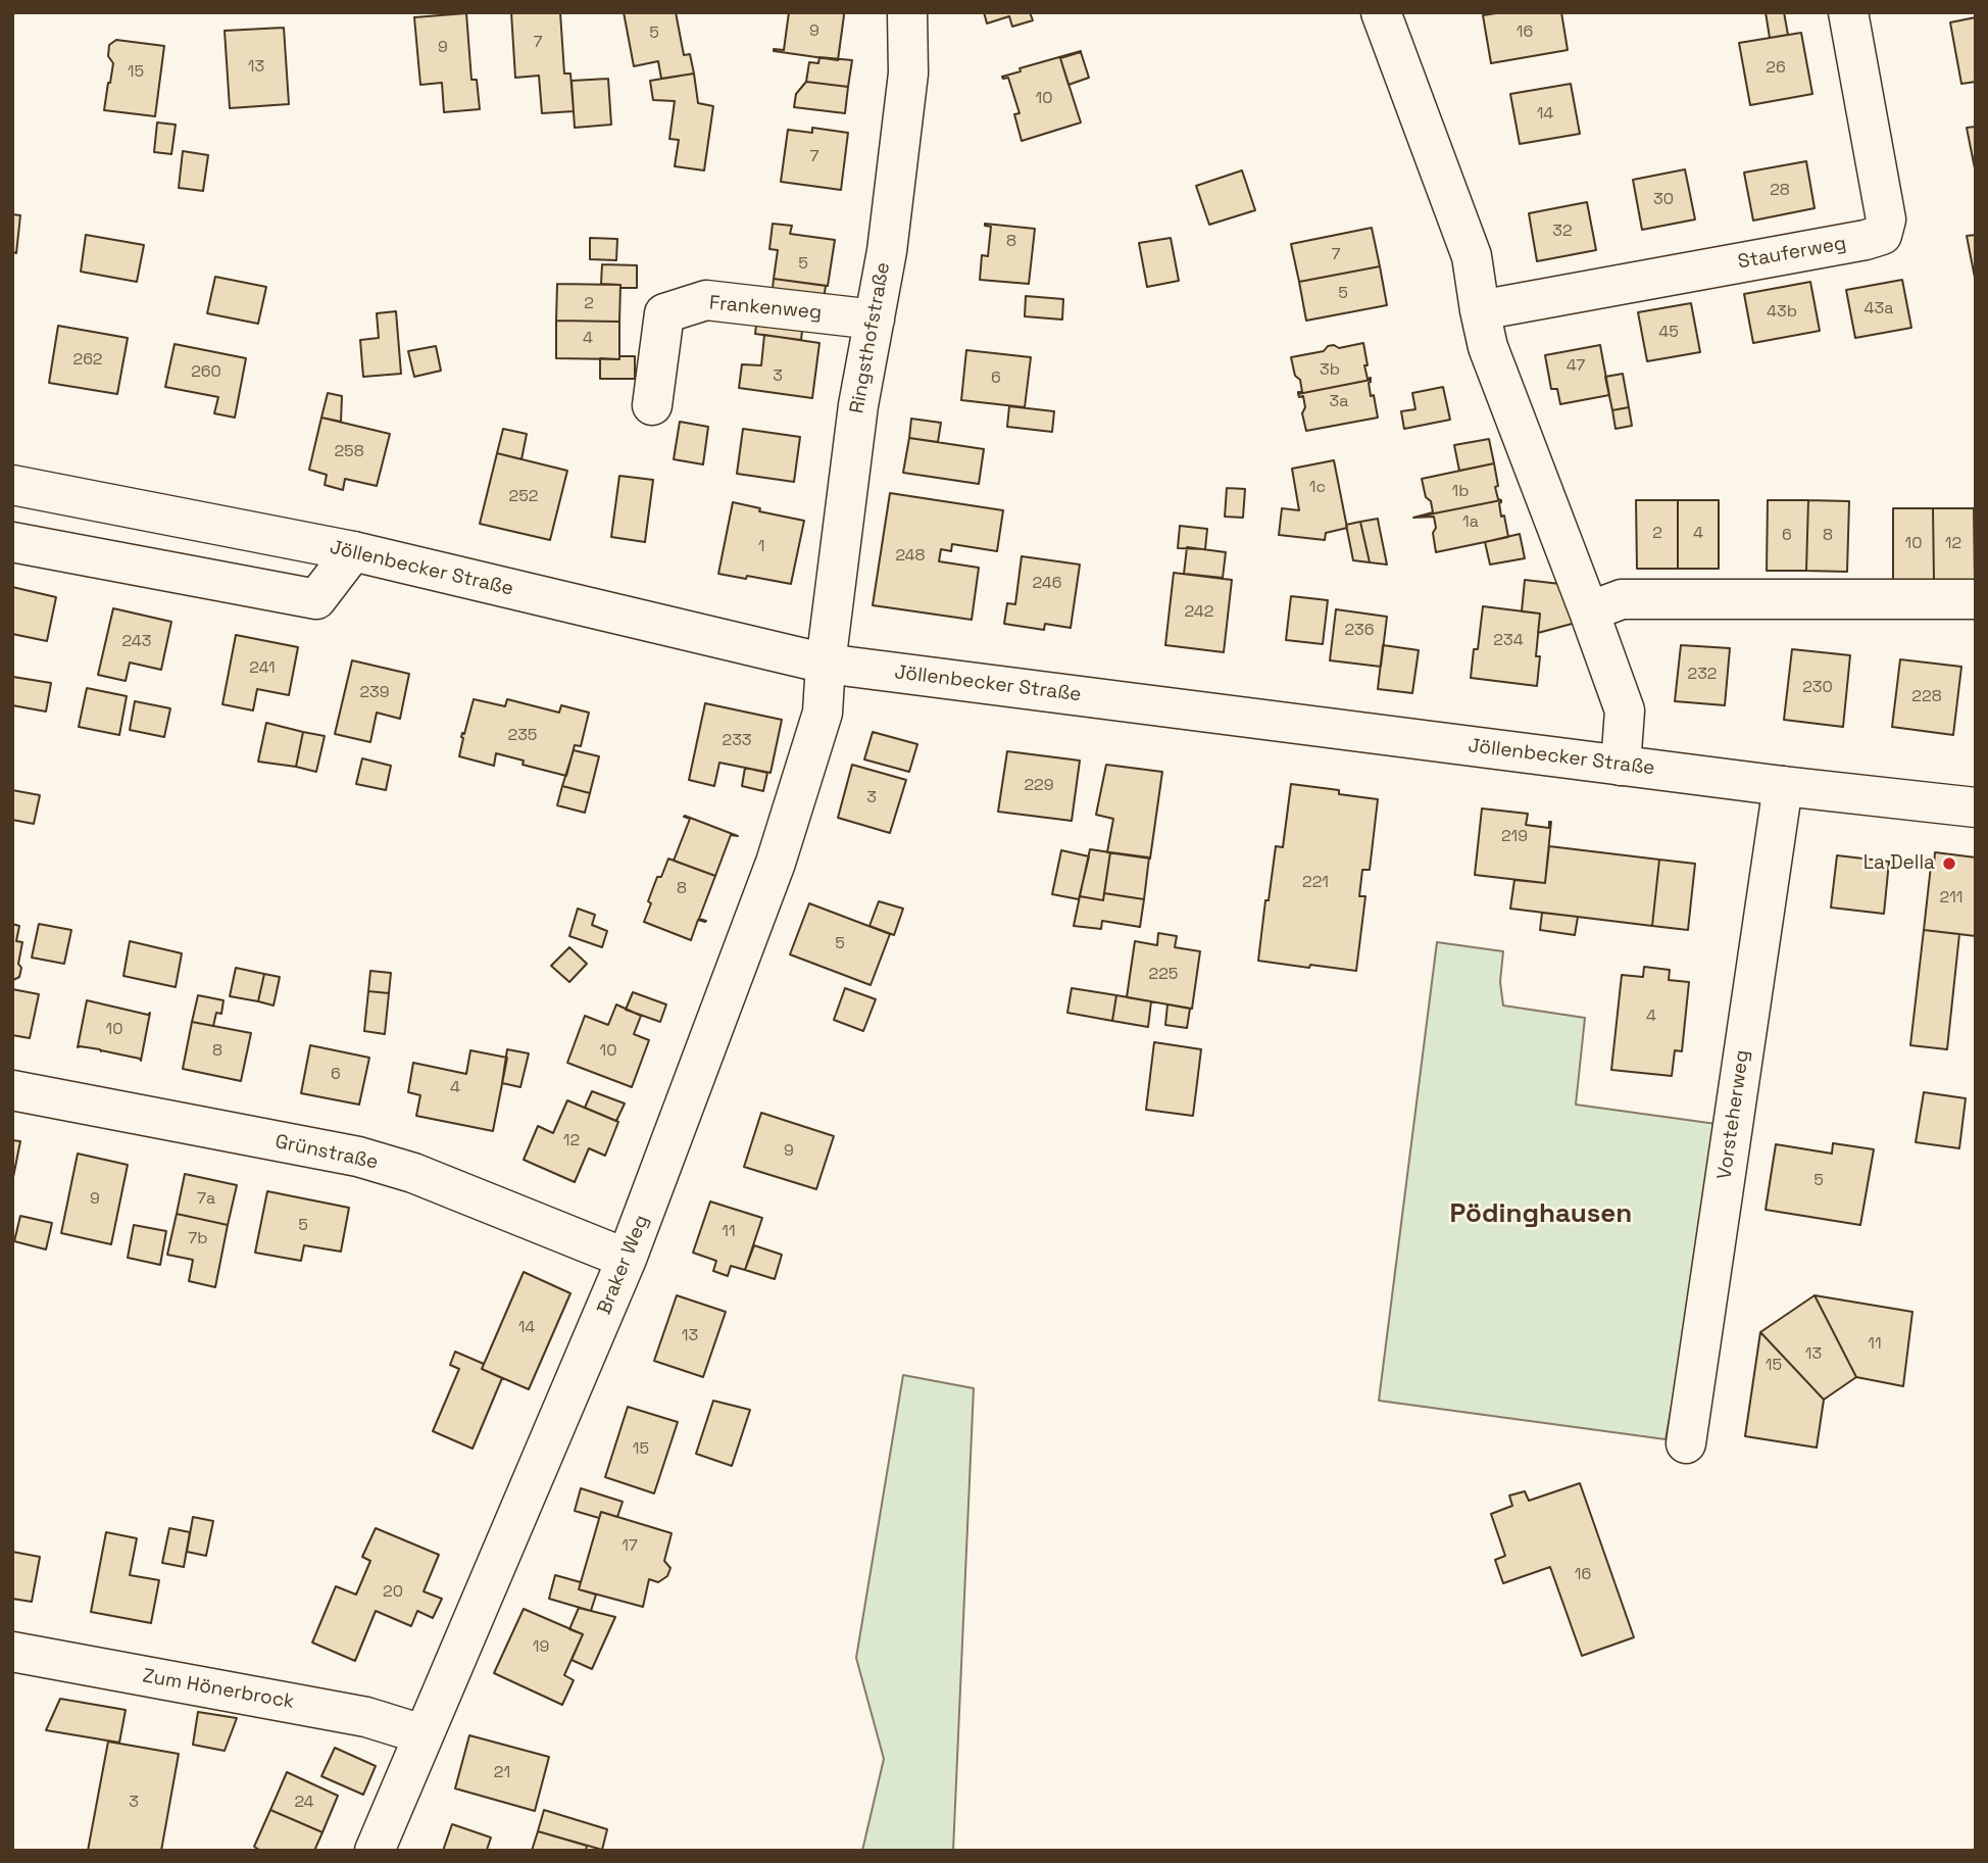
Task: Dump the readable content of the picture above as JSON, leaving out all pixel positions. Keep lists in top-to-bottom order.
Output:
{
  "streets": {
    "street": [
      "Stauferweg",
      "Frankenweg",
      "Ringsthofstraße",
      "Jöllenbecker Straße",
      "Vorsteherweg",
      "Grünstraße",
      "Braker Weg",
      "Zum Hönerbrock"
    ]
  },
  "crossings": [
    ["Frankenweg", "Ringsthofstraße"],
    ["Ringsthofstraße", "Jöllenbecker Straße"],
    ["Ringsthofstraße", "Braker Weg"],
    ["Jöllenbecker Straße", "Vorsteherweg"],
    ["Jöllenbecker Straße", "Braker Weg"],
    ["Grünstraße", "Braker Weg"],
    ["Braker Weg", "Zum Hönerbrock"]
  ],
  "districts": ["Pödinghausen"],
  "places": ["La Della"],
  "house_numbers": [
    "9",
    "16",
    "5",
    "7",
    "9",
    "13",
    "26",
    "15",
    "10",
    "14",
    "7",
    "28",
    "30",
    "32",
    "8",
    "7",
    "5",
    "5",
    "2",
    "43a",
    "43b",
    "45",
    "4",
    "262",
    "47",
    "3b",
    "260",
    "3",
    "6",
    "3a",
    "258",
    "1c",
    "1b",
    "252",
    "1a",
    "2",
    "4",
    "6",
    "8",
    "10",
    "12",
    "1",
    "248",
    "246",
    "242",
    "236",
    "234",
    "243",
    "241",
    "232",
    "230",
    "239",
    "228",
    "235",
    "233",
    "229",
    "3",
    "219",
    "221",
    "8",
    "211",
    "5",
    "225",
    "4",
    "10",
    "8",
    "10",
    "6",
    "4",
    "12",
    "9",
    "5",
    "9",
    "7a",
    "5",
    "11",
    "7b",
    "14",
    "13",
    "11",
    "13",
    "15",
    "15",
    "17",
    "16",
    "20",
    "19",
    "21",
    "3",
    "24"
  ]
}
